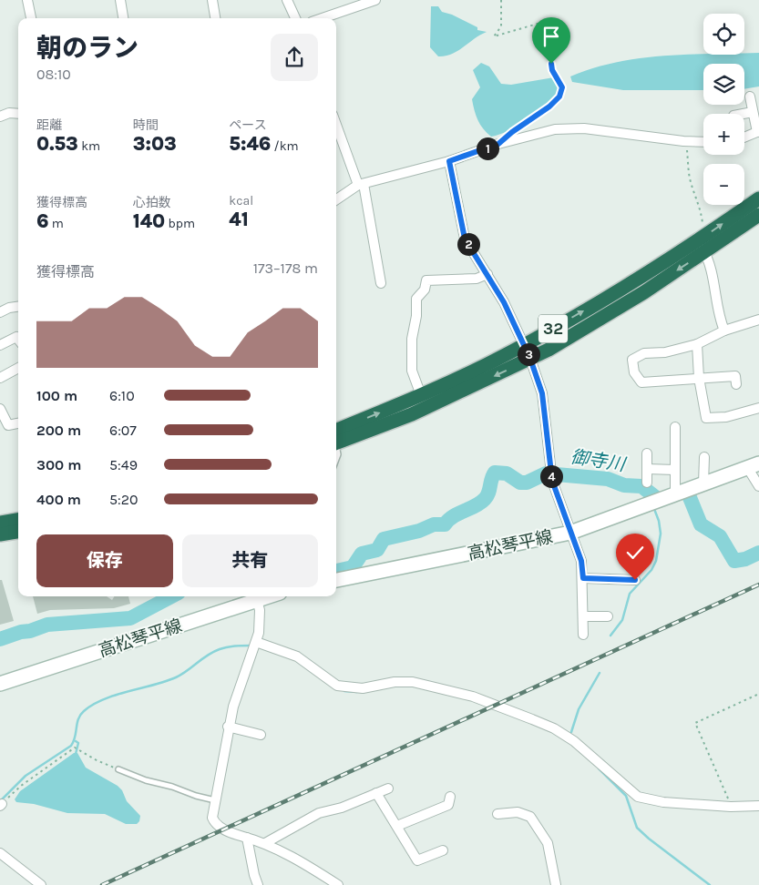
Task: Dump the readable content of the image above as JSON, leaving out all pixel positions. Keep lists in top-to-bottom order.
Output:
{
  "streets": {
    "highway": ["32"],
    "main road": ["高松琴平線"]
  },
  "water": ["御寺川"],
  "page": {
    "map_buttons": ["+", "−"],
    "heading": ["朝のラン", "08:10"],
    "stats": [
      ["距離", "0.53 km"],
      ["時間", "3:03"],
      ["ペース", "5:46 /km"],
      ["獲得標高", "6 m"],
      ["心拍数", "140 bpm"],
      ["kcal", "41"]
    ],
    "pins": [
      "1",
      "2",
      "3",
      "4"
    ],
    "chart": ["獲得標高", "173–178 m"],
    "list": [
      {
        "name": "100 m",
        "note": "6:10"
      },
      {
        "name": "200 m",
        "note": "6:07"
      },
      {
        "name": "300 m",
        "note": "5:49"
      },
      {
        "name": "400 m",
        "note": "5:20"
      }
    ],
    "buttons": ["保存", "共有"]
  }
}
